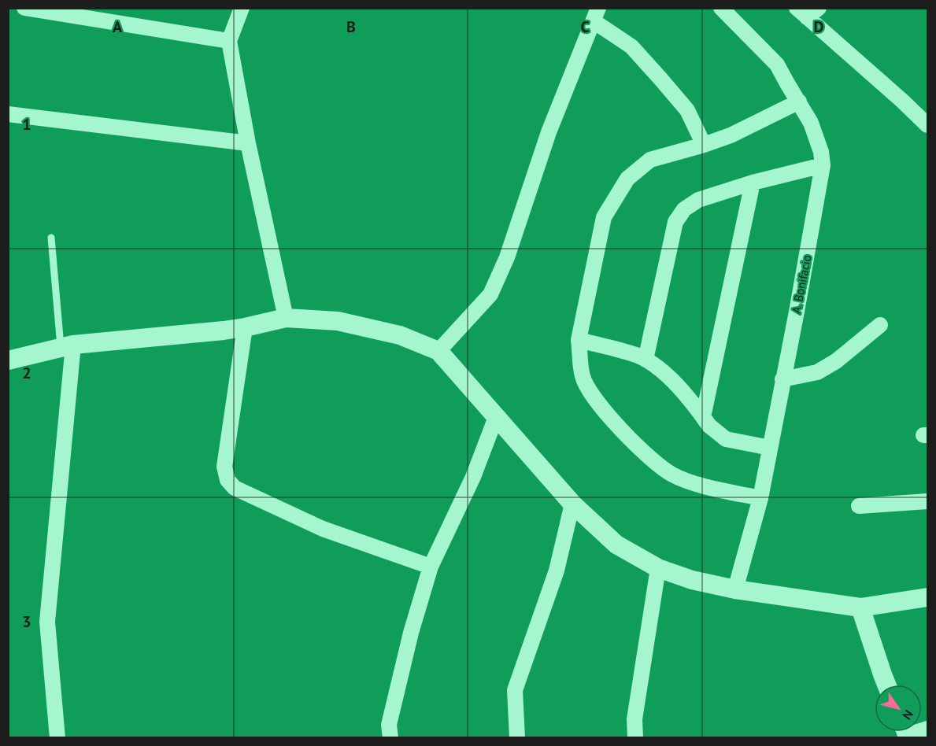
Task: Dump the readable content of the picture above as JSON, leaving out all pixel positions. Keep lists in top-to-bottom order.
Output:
{
  "streets": {
    "street": ["A. Bonifacio"]
  },
  "north": "bottom right",
  "grid": {
    "columns": [
      "A",
      "B",
      "C",
      "D"
    ],
    "rows": ["1", "2", "3"]
  }
}
